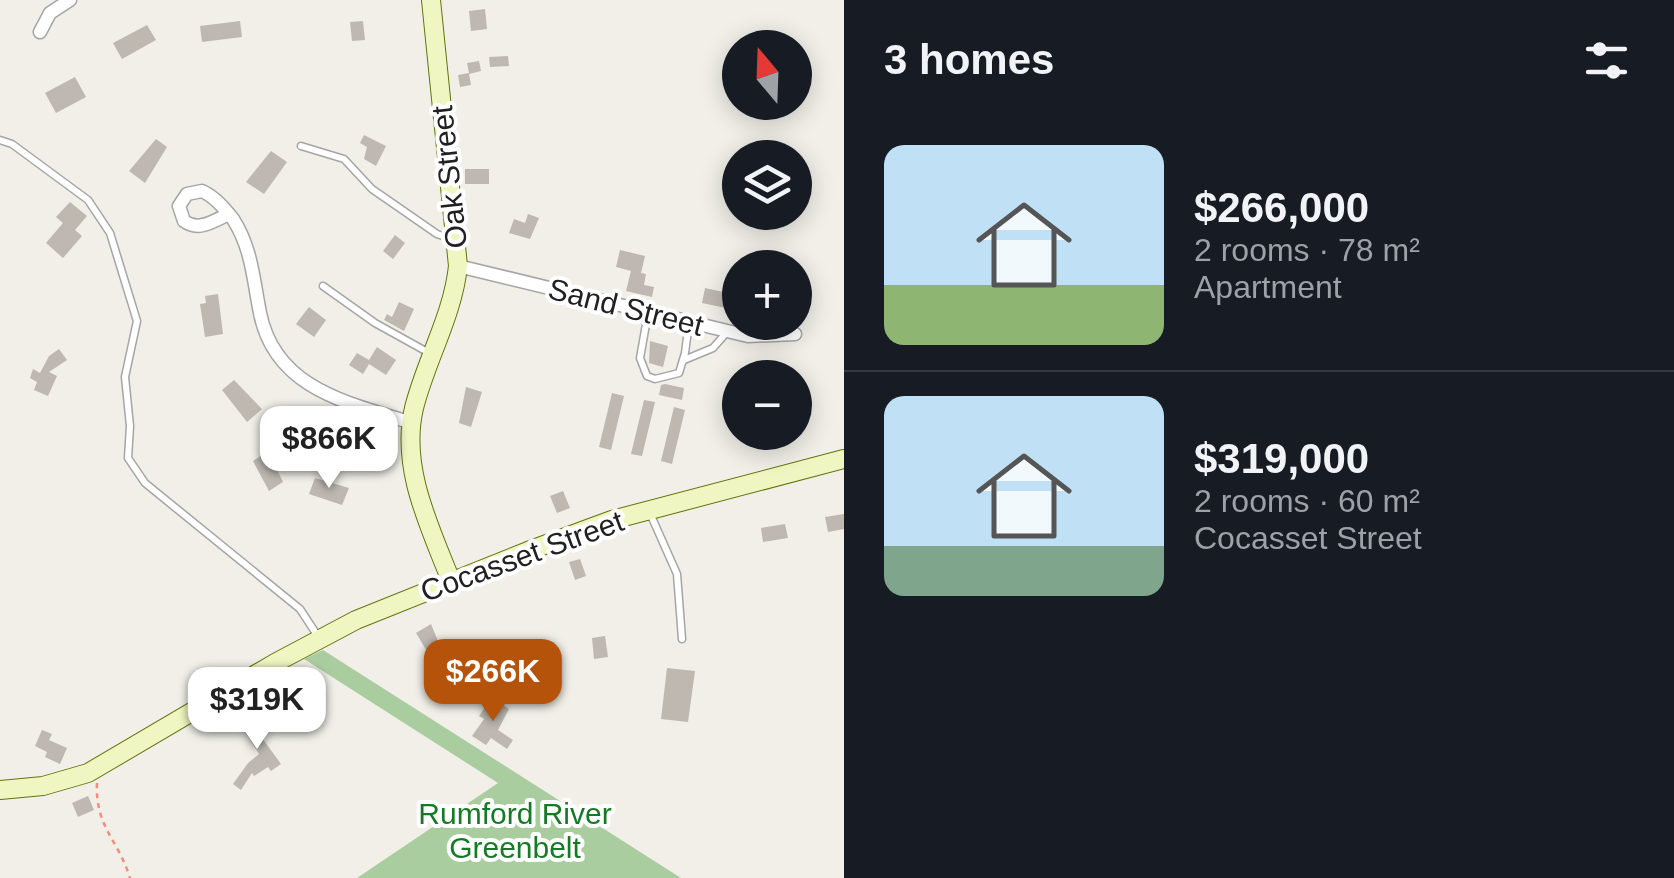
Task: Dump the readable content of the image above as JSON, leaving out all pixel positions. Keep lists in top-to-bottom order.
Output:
{
  "streets": {
    "main road": ["Oak Street", "Cocasset Street"],
    "street": ["Sand Street"]
  },
  "crossings": [
    ["Oak Street", "Sand Street"],
    ["Oak Street", "Cocasset Street"]
  ],
  "parks": ["Rumford River Greenbelt"],
  "north": "top",
  "page": {
    "heading": "3 homes",
    "map_buttons": ["+", "−"],
    "list": [
      {
        "name": "$266,000",
        "note": "2 rooms · 78 m² · Apartment"
      },
      {
        "name": "$319,000",
        "note": "2 rooms · 60 m² · Cocasset Street"
      }
    ],
    "price": ["$866K", "$266K", "$319K"]
  }
}
